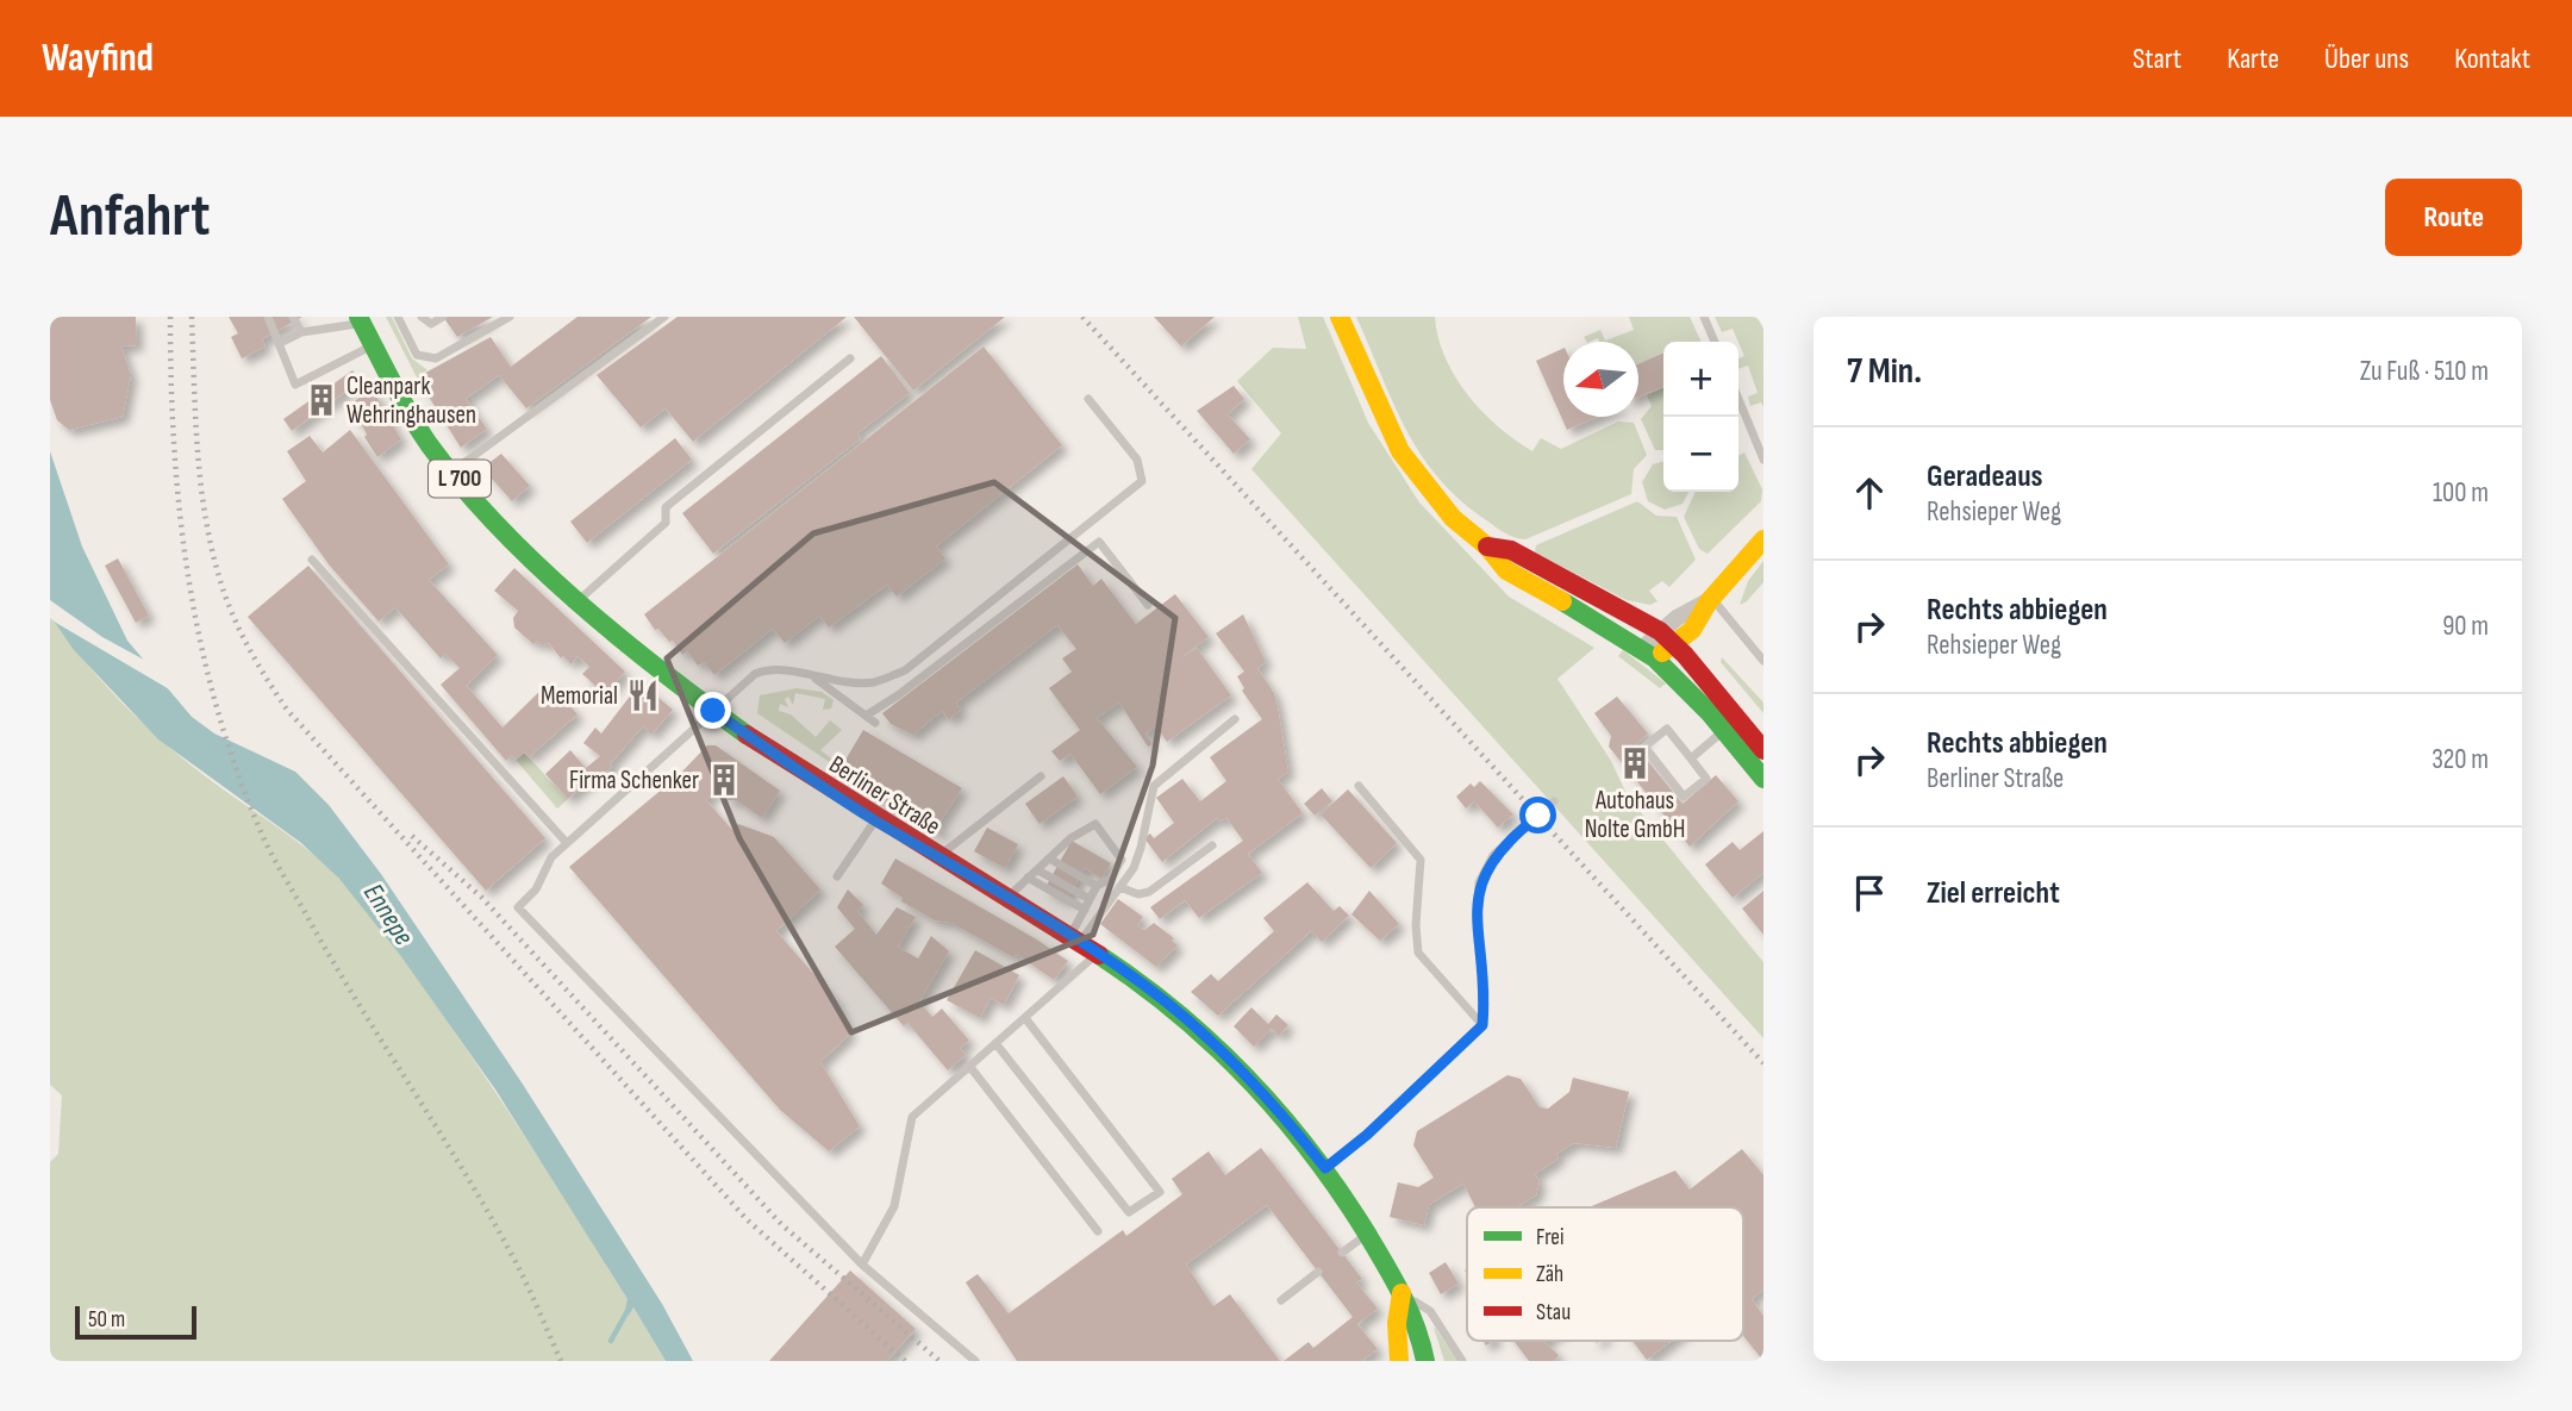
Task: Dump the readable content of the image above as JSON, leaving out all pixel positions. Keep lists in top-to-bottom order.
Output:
{
  "streets": {
    "main road": ["L 700", "Berliner Straße"]
  },
  "water": ["Ennepe"],
  "places": {
    "building": ["Cleanpark Wehringhausen", "Autohaus Nolte GmbH", "Firma Schenker"],
    "restaurant": ["Memorial"]
  },
  "legend": ["Frei", "Zäh", "Stau"],
  "scale_bar": "50 m",
  "north": "left",
  "page": {
    "header": "Wayfind",
    "nav": [
      "Start",
      "Karte",
      "Über uns",
      "Kontakt"
    ],
    "buttons": "Route",
    "title": "Anfahrt",
    "heading": ["7 Min.", "Zu Fuß · 510 m"],
    "map_buttons": ["+", "−"],
    "list": [
      ["Geradeaus", "Rehsieper Weg", "100 m"],
      ["Rechts abbiegen", "Rehsieper Weg", "90 m"],
      ["Rechts abbiegen", "Berliner Straße", "320 m"],
      "Ziel erreicht"
    ],
    "scale": "50 m"
  }
}
